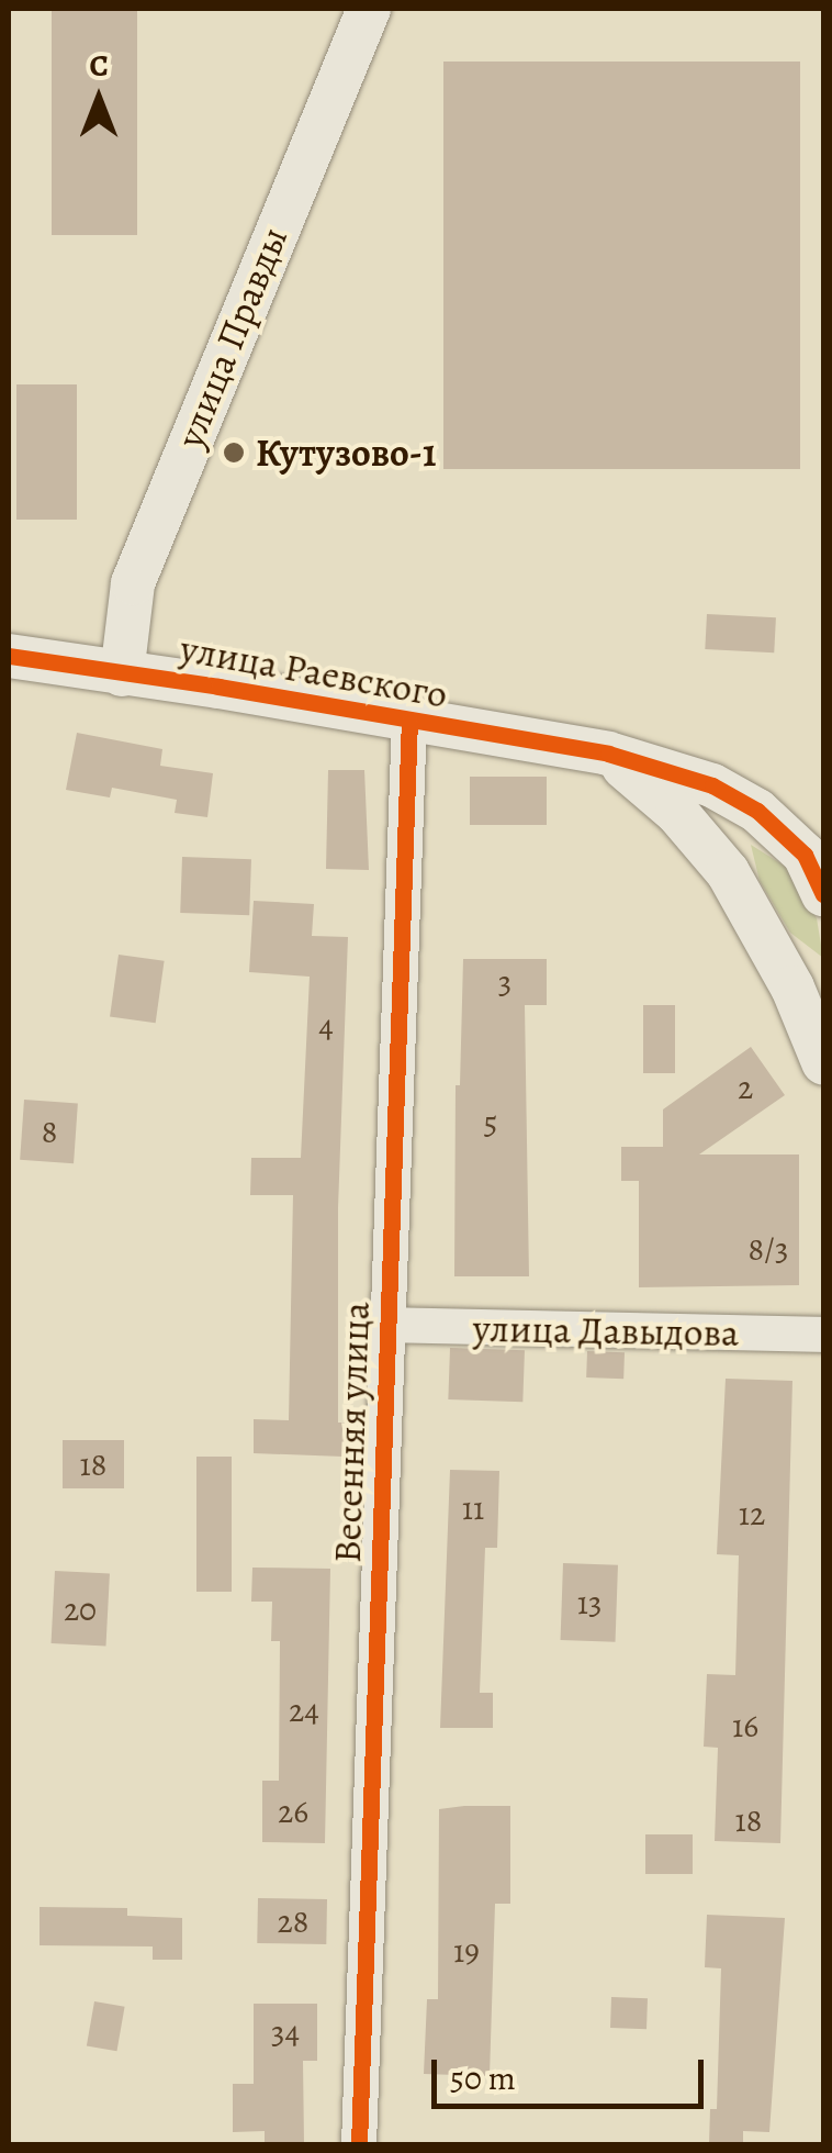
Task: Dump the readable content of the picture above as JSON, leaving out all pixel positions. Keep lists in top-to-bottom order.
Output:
{
  "streets": {
    "street": [
      "улица Правды",
      "улица Раевского",
      "улица Давыдова",
      "Весенняя улица"
    ]
  },
  "crossings": [
    ["улица Правды", "улица Раевского"],
    ["улица Раевского", "Весенняя улица"],
    ["улица Давыдова", "Весенняя улица"]
  ],
  "places": ["Кутузово-1"],
  "house_numbers": [
    "3",
    "4",
    "2",
    "5",
    "8",
    "8/3",
    "18",
    "11",
    "12",
    "13",
    "20",
    "24",
    "16",
    "26",
    "18",
    "28",
    "19",
    "34"
  ],
  "scale_bar": "50 m",
  "north": "top"
}
